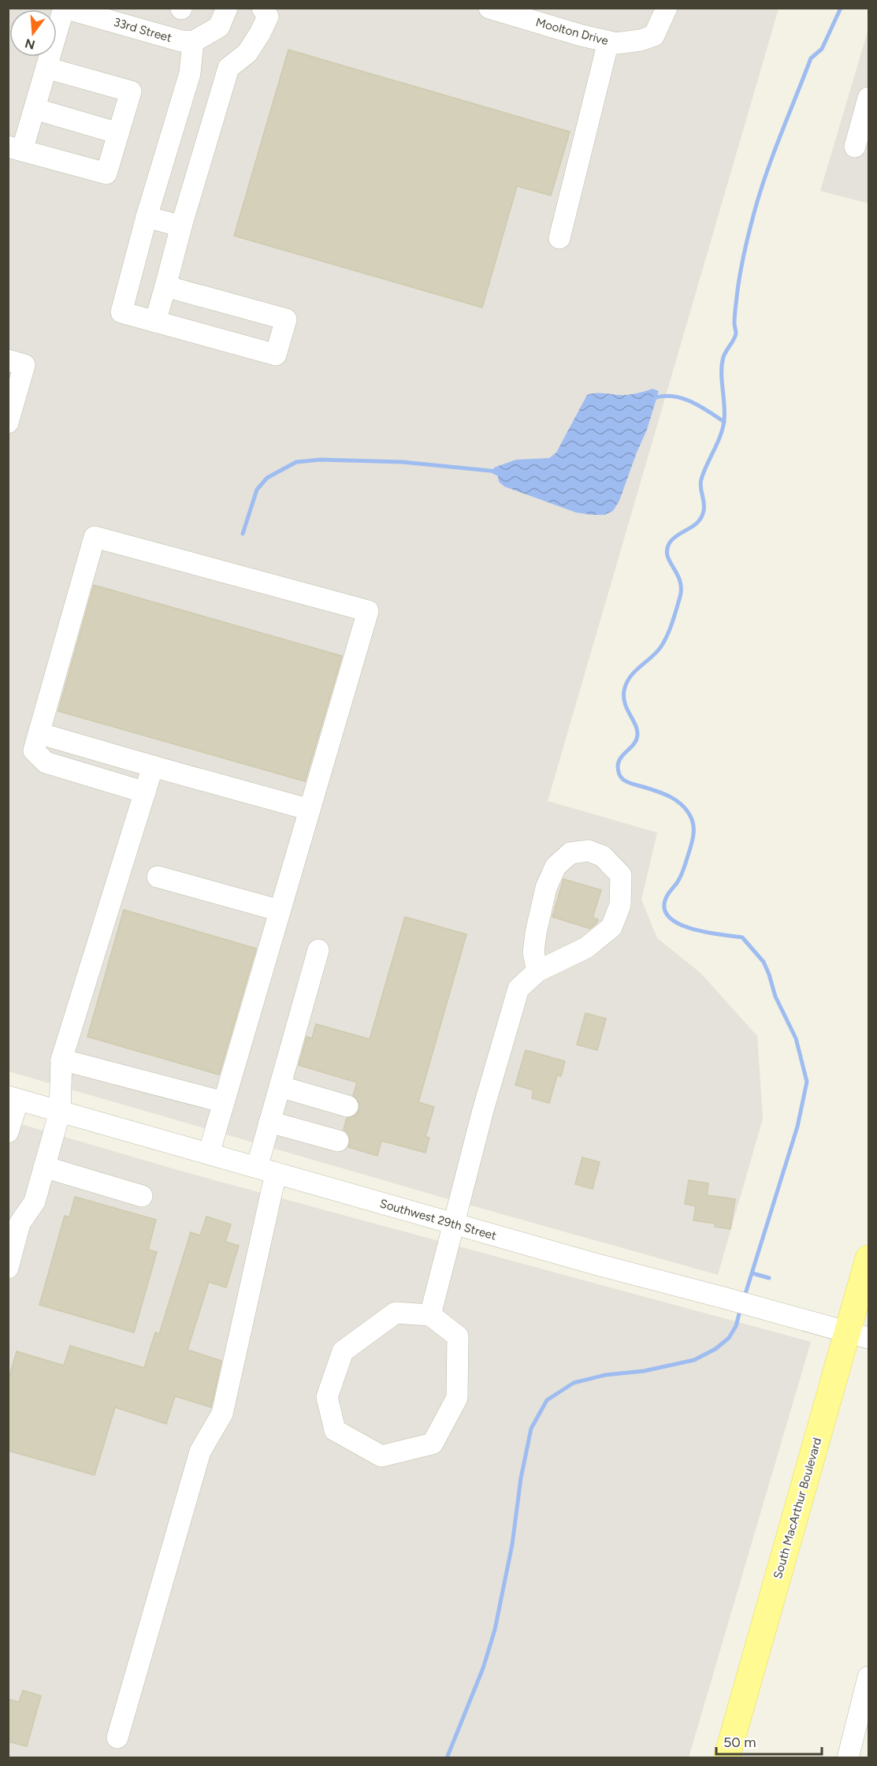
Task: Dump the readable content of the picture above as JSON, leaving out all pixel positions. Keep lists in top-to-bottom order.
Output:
{
  "streets": {
    "main road": ["South MacArthur Boulevard"],
    "street": ["33rd Street", "Moolton Drive", "Southwest 29th Street"]
  },
  "crossings": [
    ["Southwest 29th Street", "South MacArthur Boulevard"]
  ],
  "scale_bar": "50 m",
  "north": "bottom"
}
